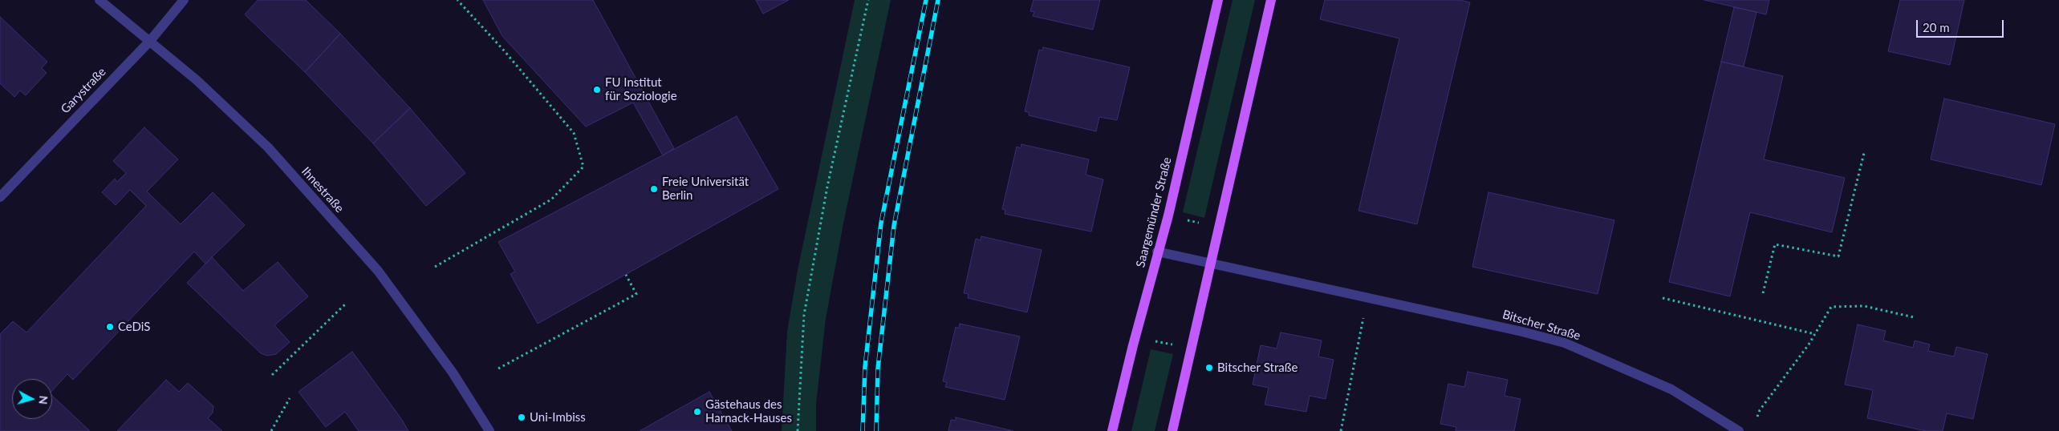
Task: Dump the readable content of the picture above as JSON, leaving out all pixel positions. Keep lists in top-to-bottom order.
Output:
{
  "streets": {
    "main road": ["Saargemünder Straße"],
    "street": ["Garystraße", "Ihnestraße", "Bitscher Straße"]
  },
  "crossings": [
    ["Garystraße", "Ihnestraße"],
    ["Saargemünder Straße", "Bitscher Straße"]
  ],
  "places": [
    "FU Institut für Soziologie",
    "Freie Universität Berlin",
    "CeDiS",
    "Bitscher Straße",
    "Gästehaus des Harnack-Hauses",
    "Uni-Imbiss"
  ],
  "scale_bar": "20 m",
  "north": "right"
}
